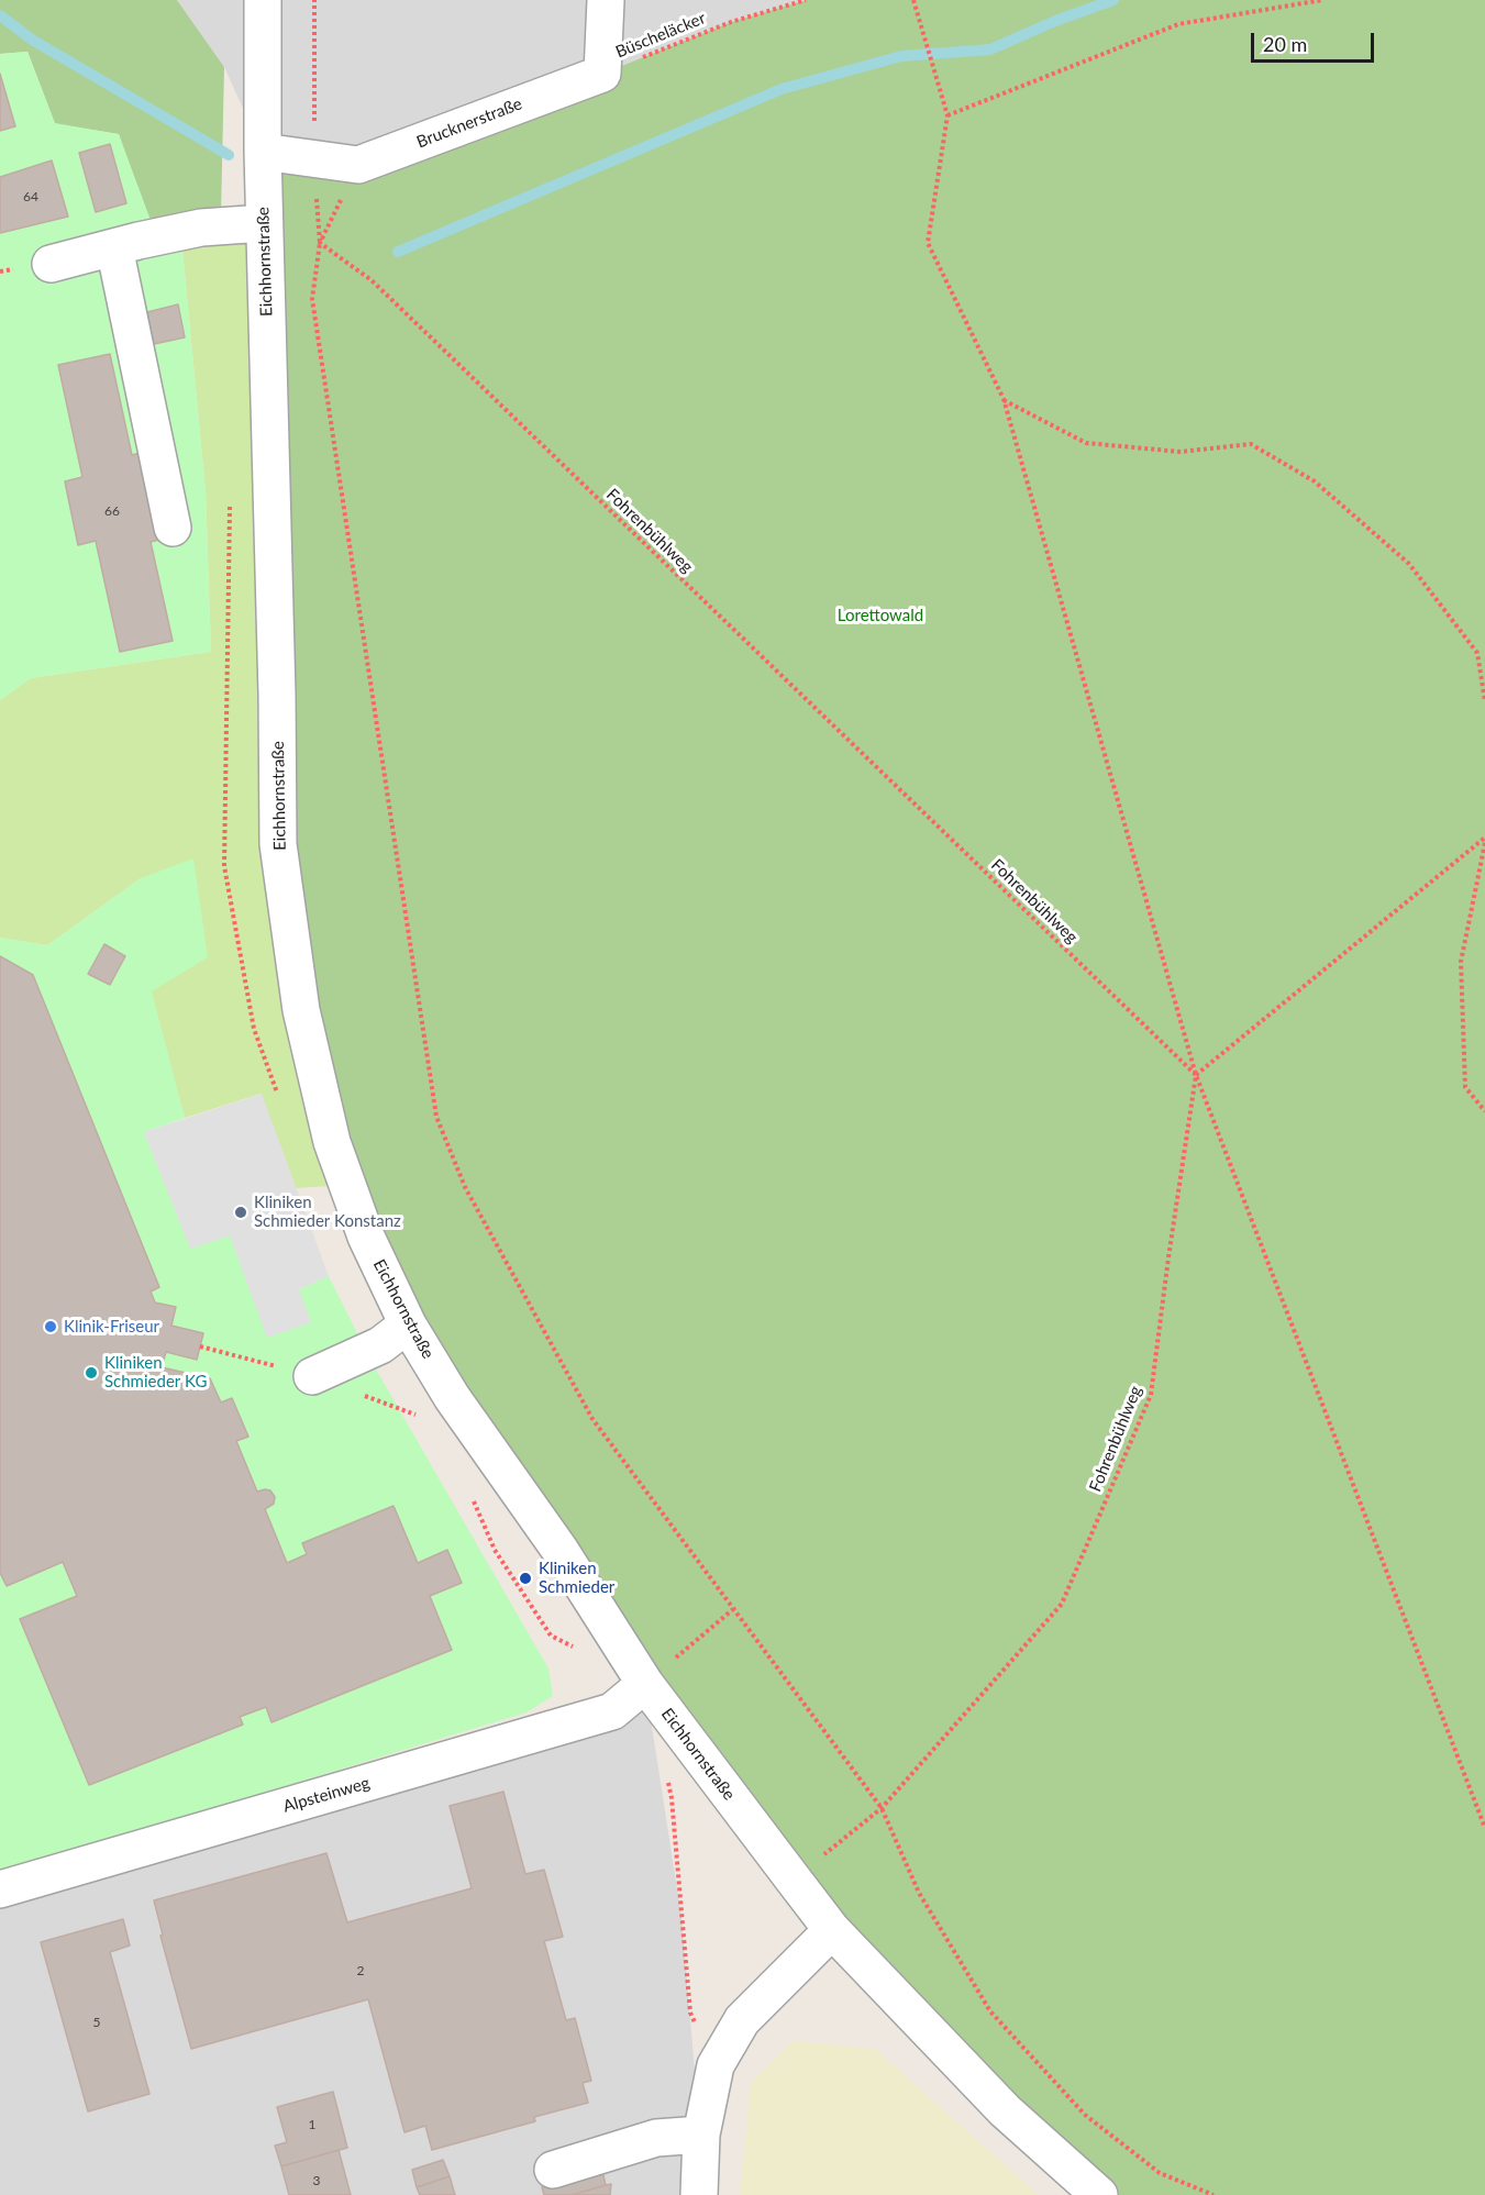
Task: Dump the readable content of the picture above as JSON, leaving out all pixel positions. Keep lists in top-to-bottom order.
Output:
{
  "streets": {
    "street": ["Brucknerstraße", "Eichhornstraße", "Alpsteinweg"],
    "path": ["Büscheläcker", "Fohrenbühlweg"]
  },
  "crossings": [
    ["Büscheläcker", "Brucknerstraße"],
    ["Brucknerstraße", "Eichhornstraße"],
    ["Eichhornstraße", "Fohrenbühlweg"],
    ["Eichhornstraße", "Alpsteinweg"]
  ],
  "parks": ["Lorettowald"],
  "places": [
    "Kliniken Schmieder Konstanz",
    "Klinik-Friseur",
    "Kliniken Schmieder KG",
    "Kliniken Schmieder"
  ],
  "house_numbers": [
    "64",
    "66",
    "2",
    "5",
    "1",
    "3"
  ],
  "scale_bar": "20 m"
}
